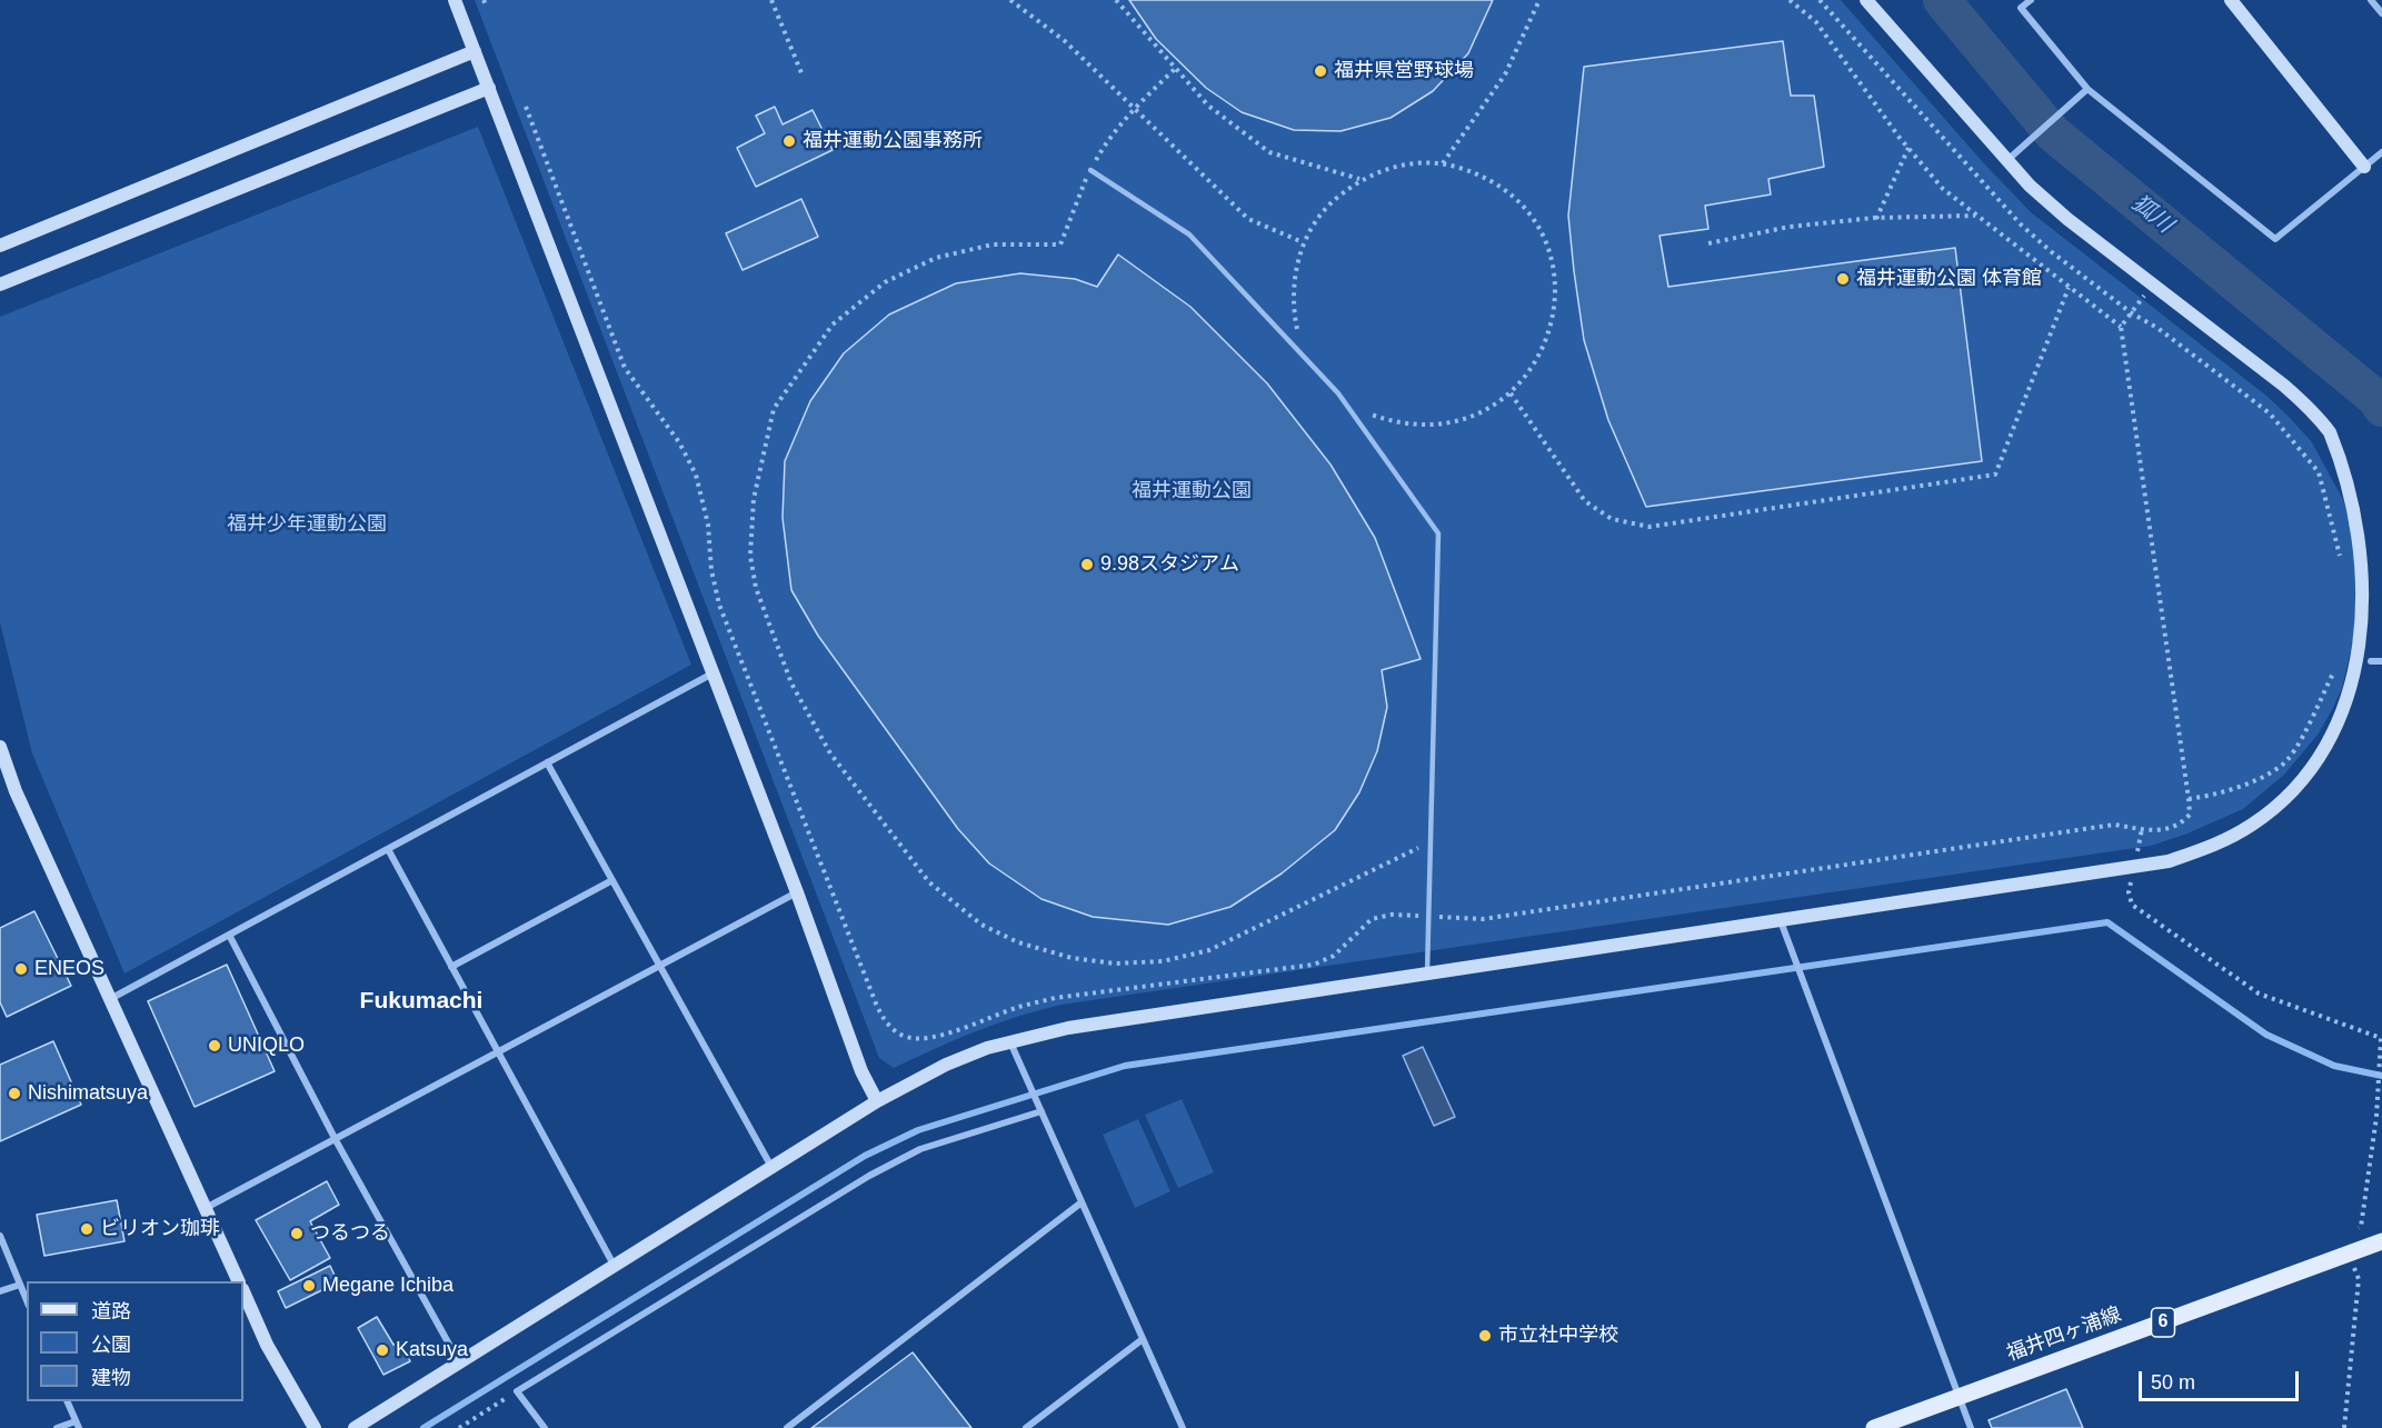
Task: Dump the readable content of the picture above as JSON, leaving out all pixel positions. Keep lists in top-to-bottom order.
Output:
{
  "streets": {
    "main road": ["6", "福井四ヶ浦線"]
  },
  "districts": ["Fukumachi"],
  "water": ["狐川"],
  "parks": ["福井運動公園", "福井少年運動公園"],
  "places": [
    "福井県営野球場",
    "福井運動公園事務所",
    "福井運動公園 体育館",
    "9.98スタジアム",
    "ENEOS",
    "UNIQLO",
    "Nishimatsuya",
    "ビリオン珈琲",
    "つるつる",
    "Megane Ichiba",
    "市立社中学校",
    "Katsuya"
  ],
  "legend": ["道路", "公園", "建物"],
  "scale_bar": "50 m"
}
